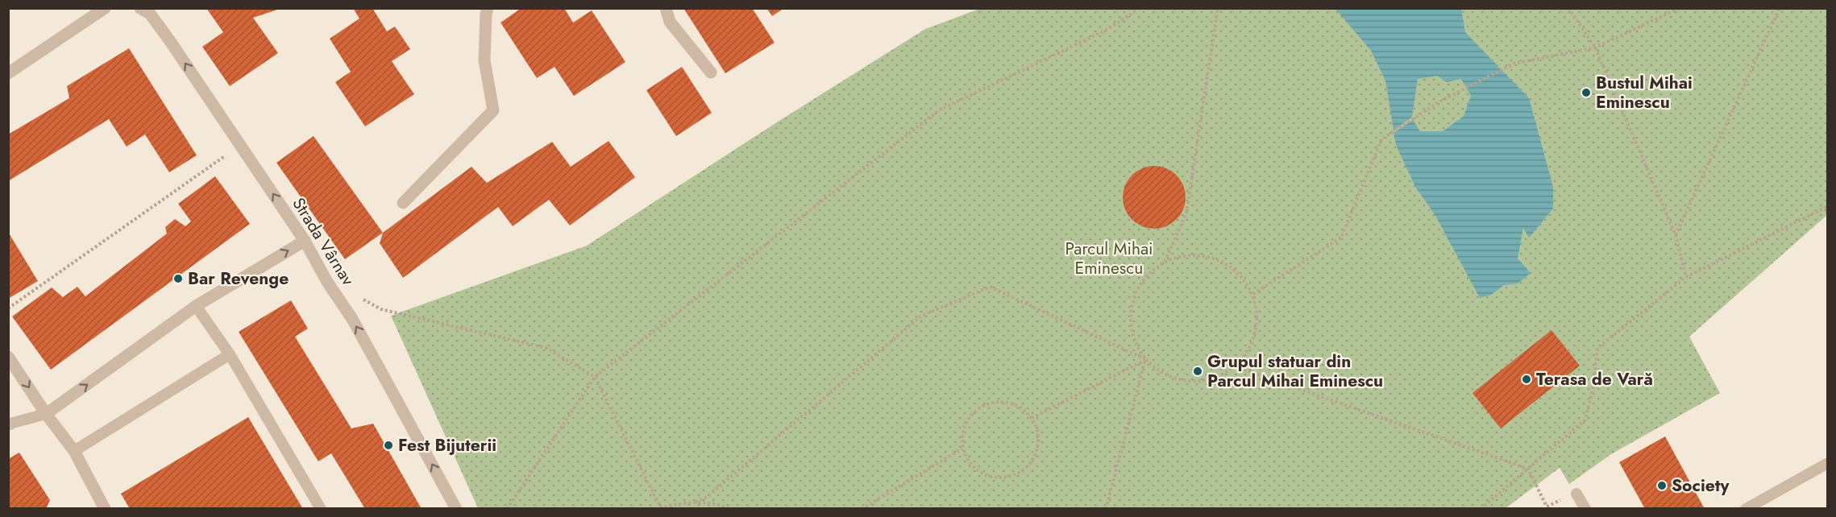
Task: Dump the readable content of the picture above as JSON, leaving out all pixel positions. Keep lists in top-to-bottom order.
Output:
{
  "streets": {
    "street": ["Strada Vârnav"]
  },
  "one_way": ["Strada Vârnav"],
  "parks": ["Parcul Mihai Eminescu"],
  "places": [
    "Bustul Mihai Eminescu",
    "Bar Revenge",
    "Grupul statuar din Parcul Mihai Eminescu",
    "Terasa de Vară",
    "Fest Bijuterii",
    "Society"
  ]
}
